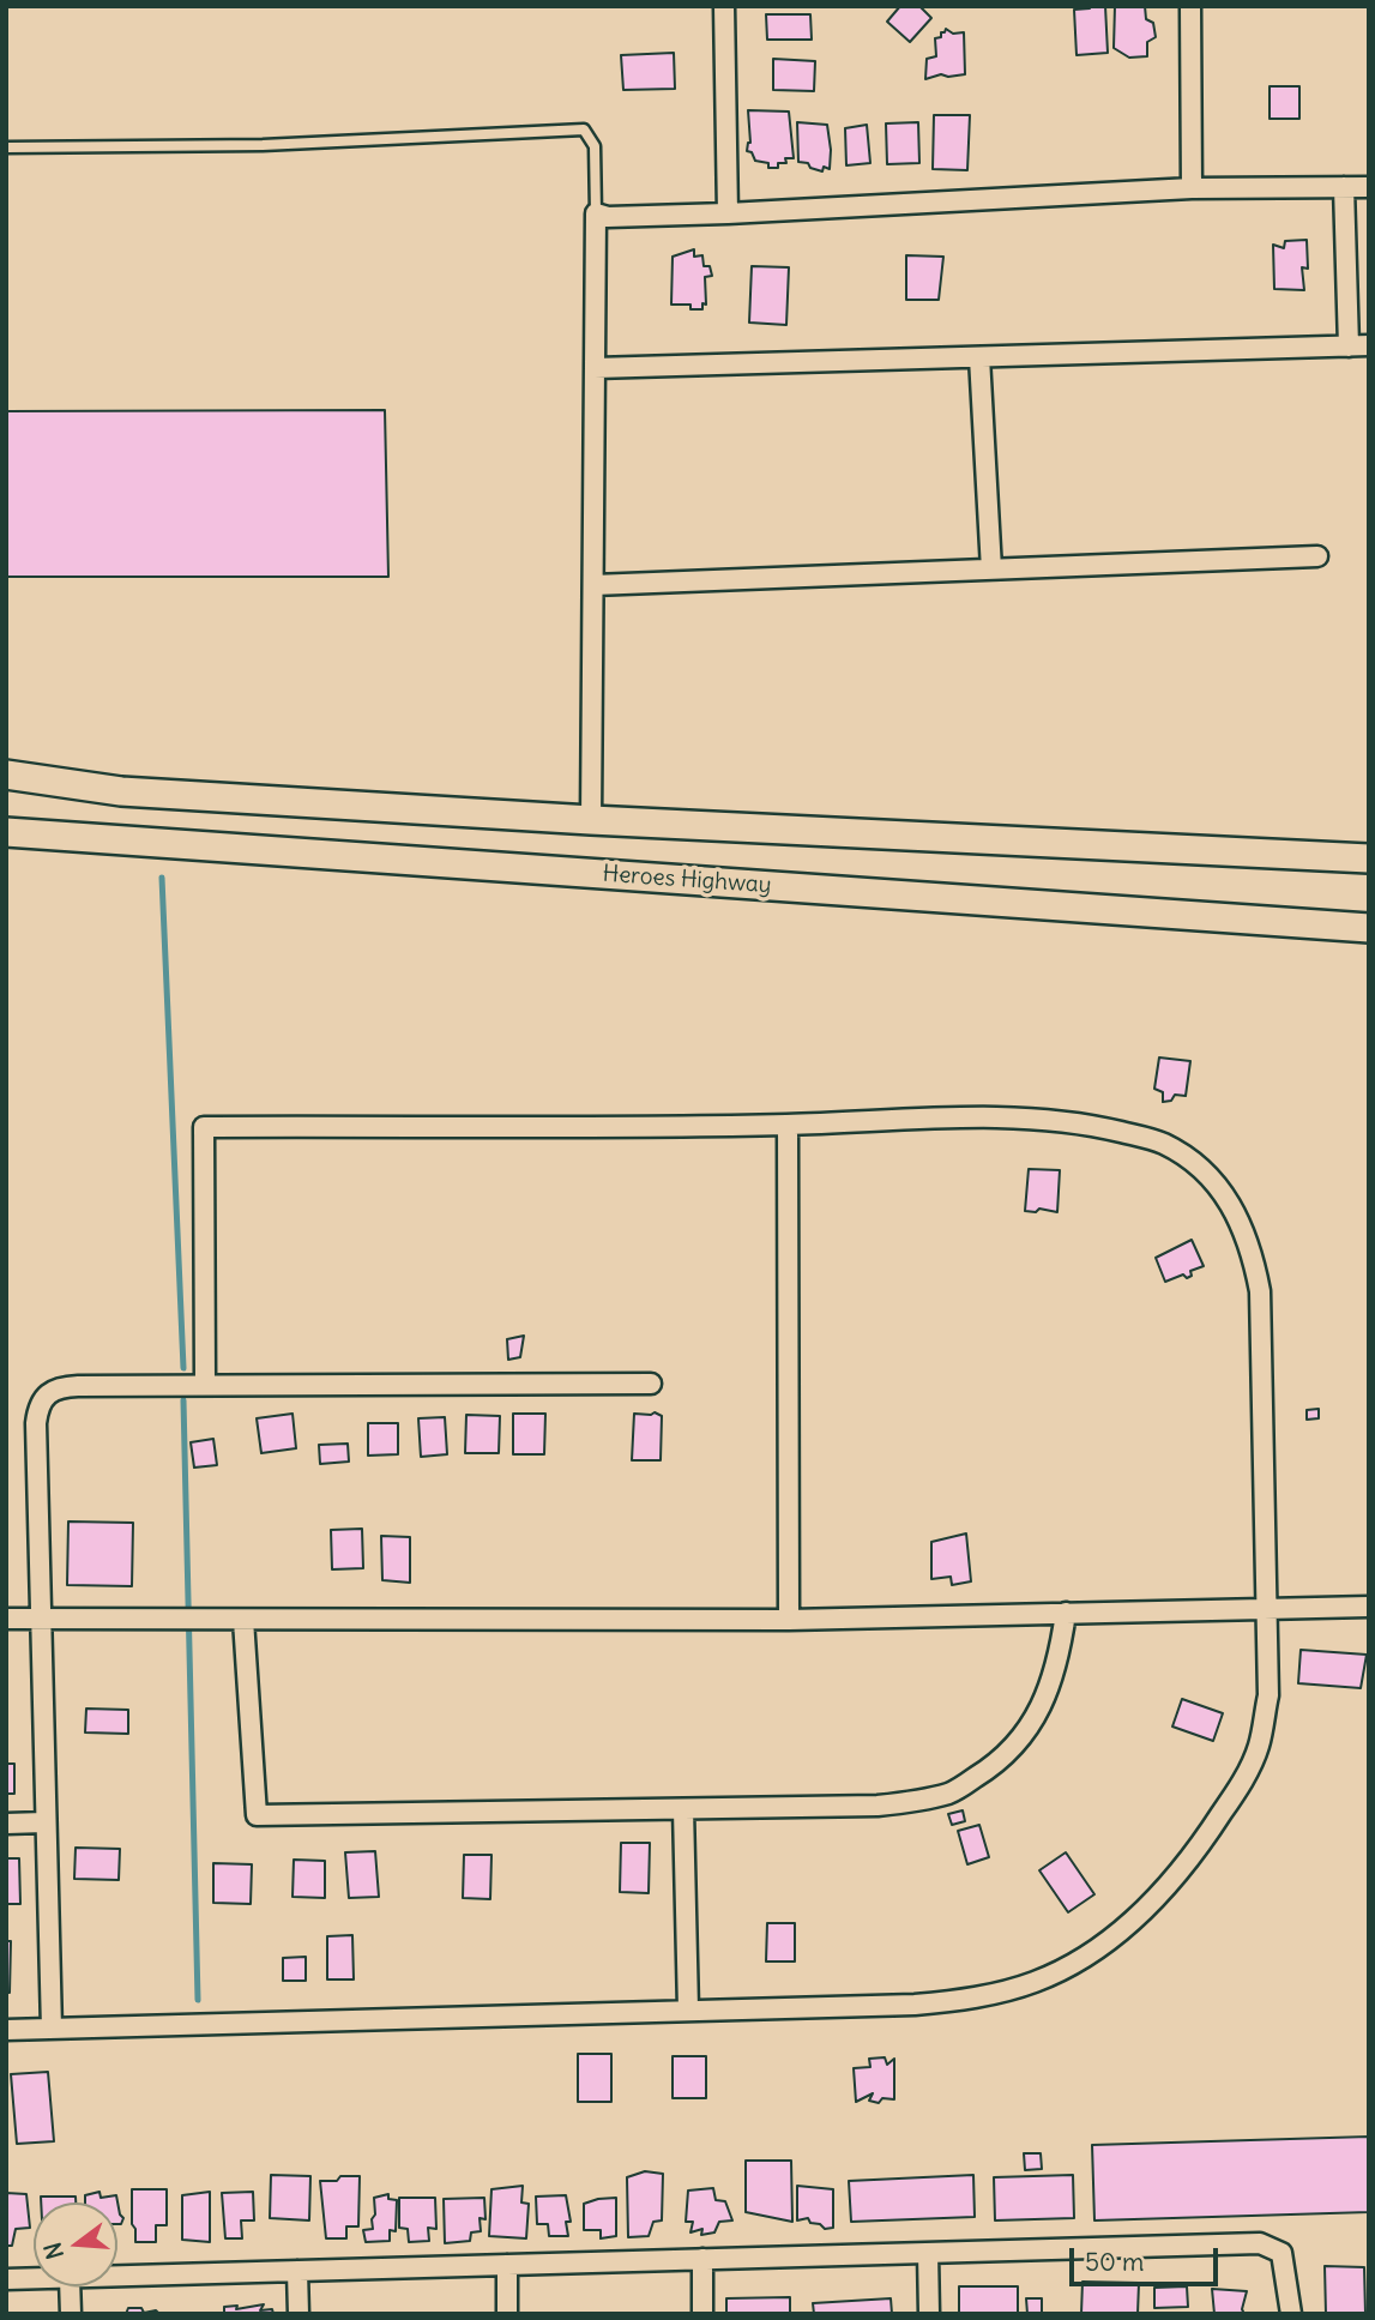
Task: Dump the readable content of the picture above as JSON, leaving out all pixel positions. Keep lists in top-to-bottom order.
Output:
{
  "streets": {
    "main road": ["Heroes Highway"]
  },
  "scale_bar": "50 m",
  "north": "left"
}
